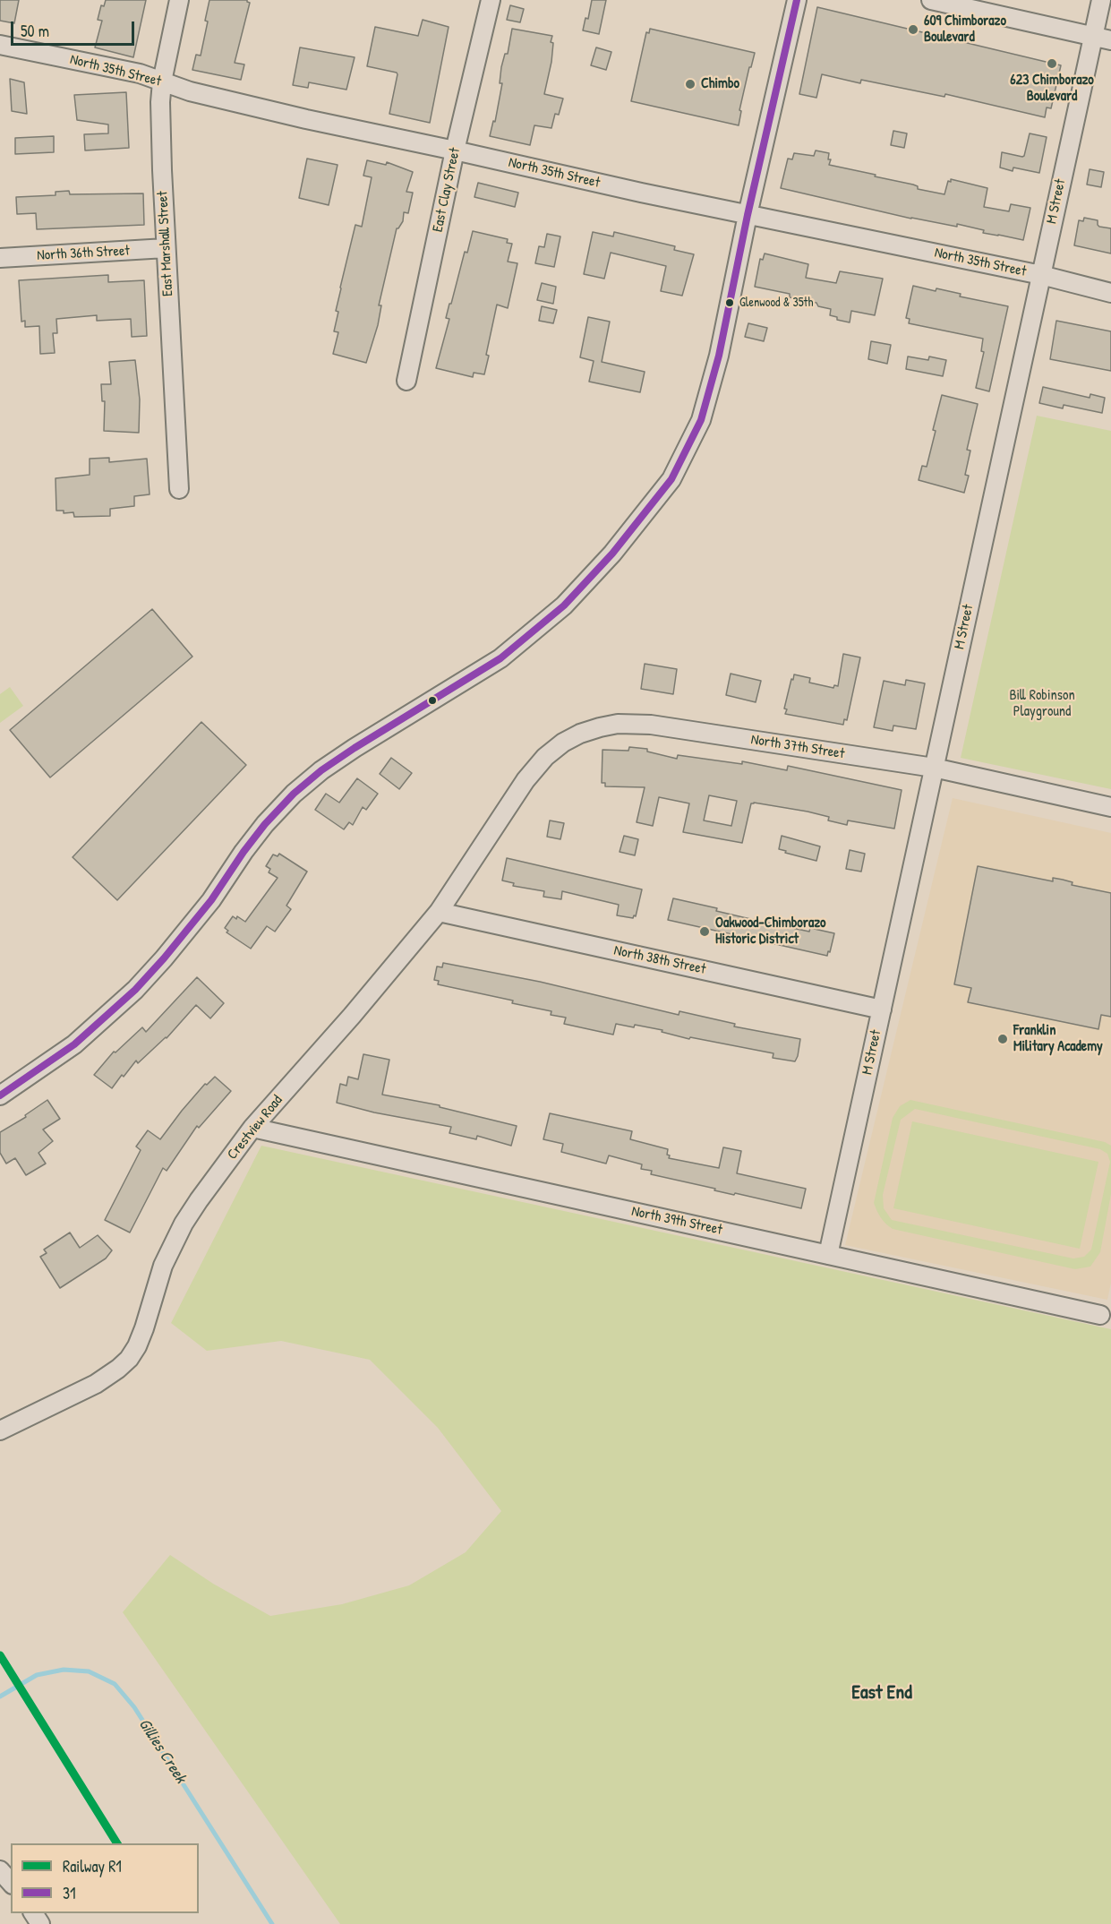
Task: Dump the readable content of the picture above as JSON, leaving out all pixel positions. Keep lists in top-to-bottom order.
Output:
{
  "streets": {
    "street": [
      "North 35th Street",
      "East Clay Street",
      "M Street",
      "East Marshall Street",
      "North 36th Street",
      "North 37th Street",
      "North 38th Street",
      "Crestview Road",
      "North 39th Street"
    ]
  },
  "crossings": [
    ["North 35th Street", "East Clay Street"],
    ["North 35th Street", "M Street"],
    ["North 35th Street", "East Marshall Street"],
    ["M Street", "North 37th Street"],
    ["M Street", "North 38th Street"],
    ["M Street", "North 39th Street"],
    ["East Marshall Street", "North 36th Street"],
    ["North 37th Street", "Crestview Road"],
    ["North 38th Street", "Crestview Road"],
    ["Crestview Road", "North 39th Street"]
  ],
  "districts": ["East End"],
  "water": ["Gillies Creek"],
  "parks": ["Bill Robinson Playground"],
  "places": [
    "609 Chimborazo Boulevard",
    "623 Chimborazo Boulevard",
    "Chimbo",
    "Glenwood & 35th",
    "Oakwood-Chimborazo Historic District",
    "Franklin Military Academy"
  ],
  "lines": ["transit line 31", "rail line R1"],
  "legend": ["Railway R1", "31"],
  "scale_bar": "50 m"
}
